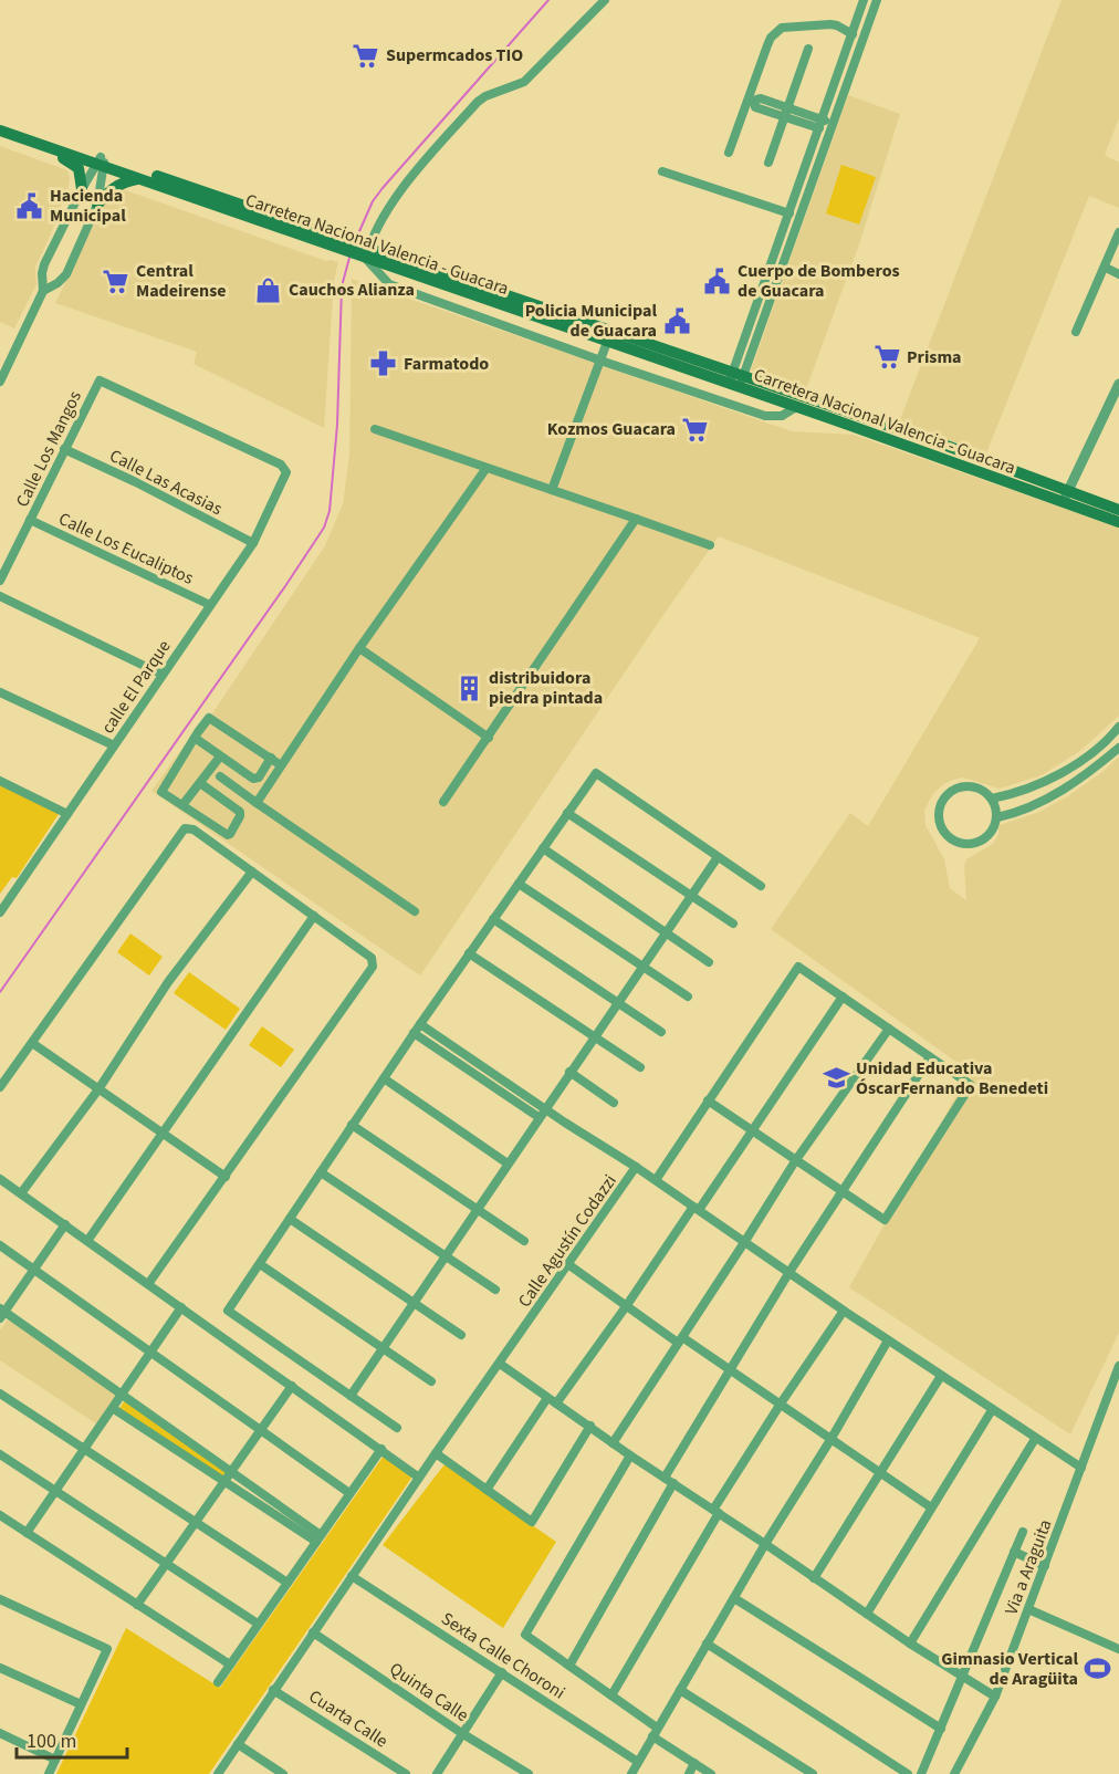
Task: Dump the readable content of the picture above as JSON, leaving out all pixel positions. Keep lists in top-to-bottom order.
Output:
{
  "streets": {
    "main road": ["Carretera Nacional Valencia - Guacara"],
    "street": [
      "Calle Los Mangos",
      "Calle Las Acasias",
      "Calle Los Eucaliptos",
      "calle El Parque",
      "Calle Agustín Codazzi",
      "Via a Araguita",
      "Sexta Calle Choroni",
      "Quinta Calle",
      "Cuarta Calle"
    ]
  },
  "crossings": [
    ["Calle Los Mangos", "Calle Las Acasias"],
    ["Calle Los Mangos", "Calle Los Eucaliptos"],
    ["Calle Los Mangos", "calle El Parque"],
    ["Calle Las Acasias", "calle El Parque"],
    ["Calle Los Eucaliptos", "calle El Parque"],
    ["Calle Agustín Codazzi", "Via a Araguita"],
    ["Calle Agustín Codazzi", "Sexta Calle Choroni"],
    ["Calle Agustín Codazzi", "Quinta Calle"],
    ["Calle Agustín Codazzi", "Cuarta Calle"]
  ],
  "places": {
    "supermarket": [
      "Supermcados TIO",
      "Central Madeirense",
      "Prisma",
      "Kozmos Guacara"
    ],
    "public building": ["Hacienda Municipal", "Cuerpo de Bomberos de Guacara", "Policia Municipal de Guacara"],
    "shop": ["Cauchos Alianza"],
    "pharmacy": ["Farmatodo"],
    "building": ["distribuidora piedra pintada"],
    "school or university": ["Unidad Educativa ÓscarFernando Benedeti"],
    "sports": ["Gimnasio Vertical de Aragüita"]
  },
  "scale_bar": "100 m"
}
